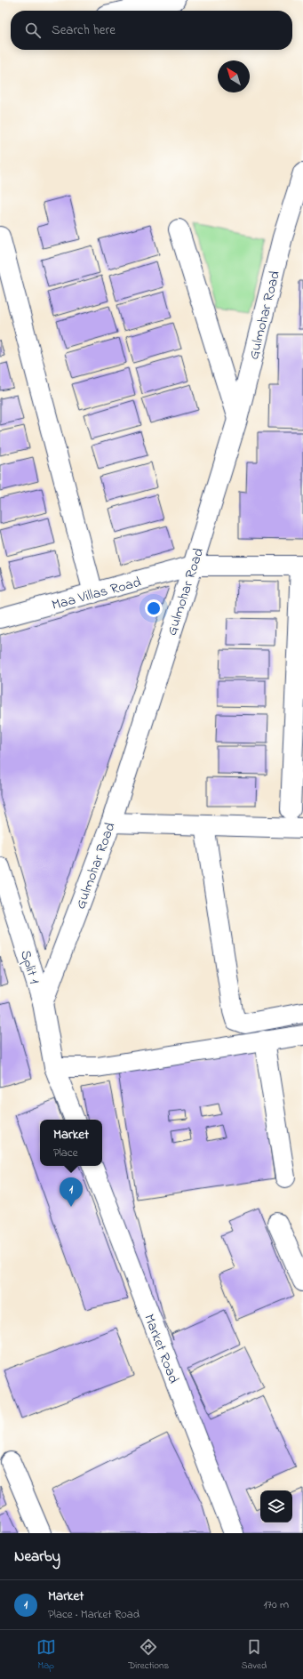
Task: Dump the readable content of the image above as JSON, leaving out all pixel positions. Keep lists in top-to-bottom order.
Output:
{
  "streets": {
    "street": [
      "Gulmohar Road",
      "Maa Villas Road",
      "Split 1",
      "Market Road"
    ]
  },
  "crossings": [
    ["Gulmohar Road", "Maa Villas Road"],
    ["Gulmohar Road", "Split 1"]
  ],
  "north": "top left",
  "page": {
    "search": "Search here",
    "popup": ["Market", "Place"],
    "pins": "1",
    "heading": "Nearby",
    "list": [
      {
        "mark": "1",
        "name": "Market",
        "note": "Place · Market Road",
        "value": "170 m"
      }
    ],
    "nav": ["Map", "Directions", "Saved"]
  }
}
